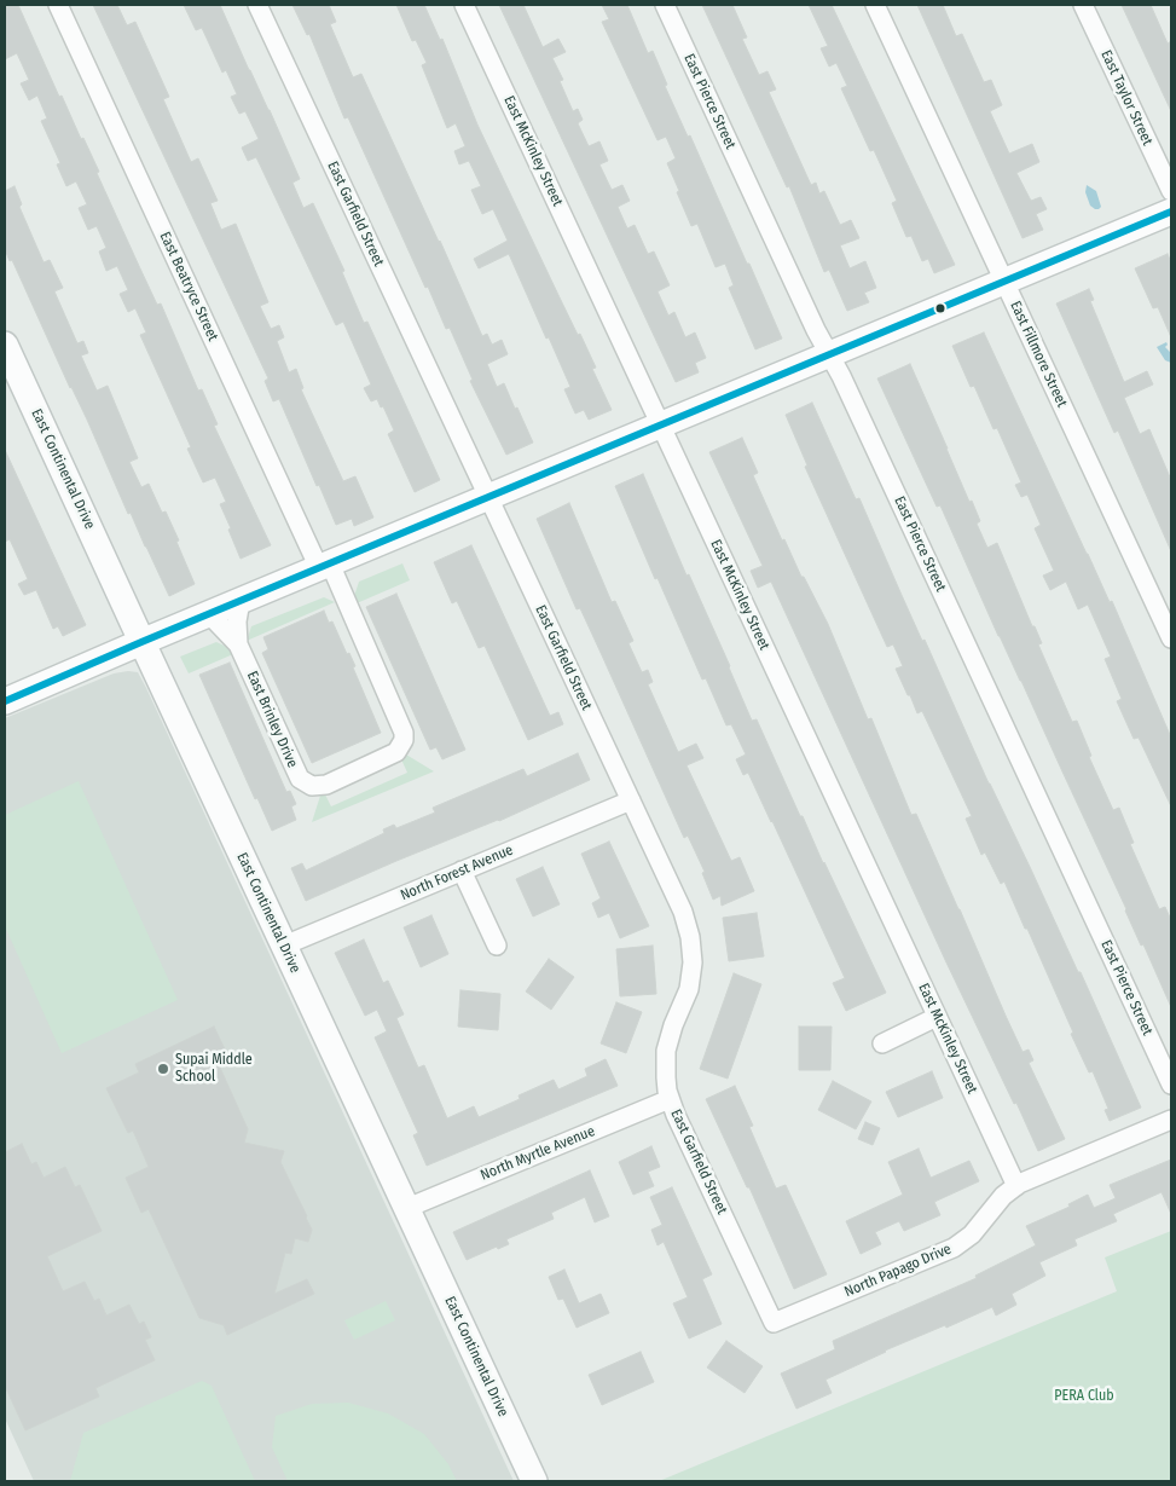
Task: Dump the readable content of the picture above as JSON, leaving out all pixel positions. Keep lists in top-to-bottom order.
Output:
{
  "streets": {
    "street": [
      "East Taylor Street",
      "East Pierce Street",
      "East McKinley Street",
      "East Garfield Street",
      "East Beatryce Street",
      "East Fillmore Street",
      "East Continental Drive",
      "East Brinley Drive",
      "North Forest Avenue",
      "North Myrtle Avenue",
      "North Papago Drive"
    ]
  },
  "crossings": [
    ["East McKinley Street", "North Papago Drive"],
    ["East Garfield Street", "North Forest Avenue"],
    ["East Garfield Street", "North Myrtle Avenue"],
    ["East Garfield Street", "North Papago Drive"],
    ["East Beatryce Street", "East Brinley Drive"],
    ["East Continental Drive", "North Forest Avenue"],
    ["East Continental Drive", "North Myrtle Avenue"]
  ],
  "parks": ["PERA Club"],
  "places": ["Supai Middle School"]
}
